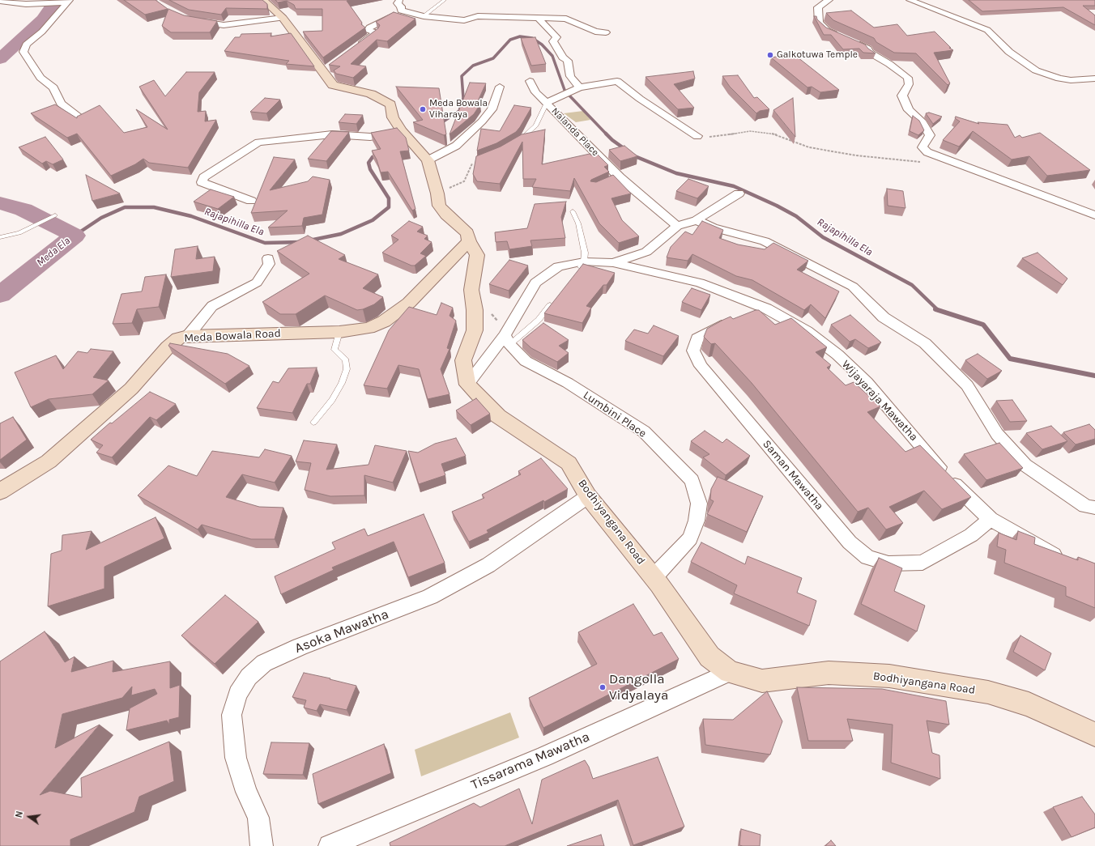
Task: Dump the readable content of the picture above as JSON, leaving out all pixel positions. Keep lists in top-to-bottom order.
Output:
{
  "streets": {
    "street": [
      "Nalanda Place",
      "Meda Bowala Road",
      "Wijayaraja Mawatha",
      "Lumbini Place",
      "Saman Mawatha",
      "Bodhiyangana Road",
      "Asoka Mawatha",
      "Tissarama Mawatha"
    ]
  },
  "crossings": [
    ["Wijayaraja Mawatha", "Lumbini Place"],
    ["Wijayaraja Mawatha", "Saman Mawatha"],
    ["Wijayaraja Mawatha", "Bodhiyangana Road"],
    ["Lumbini Place", "Bodhiyangana Road"],
    ["Bodhiyangana Road", "Asoka Mawatha"],
    ["Bodhiyangana Road", "Tissarama Mawatha"]
  ],
  "water": ["Rajapihilla Ela", "Meda Ela"],
  "places": ["Galkotuwa Temple", "Meda Bowala Viharaya", "Dangolla Vidyalaya"],
  "north": "left"
}
